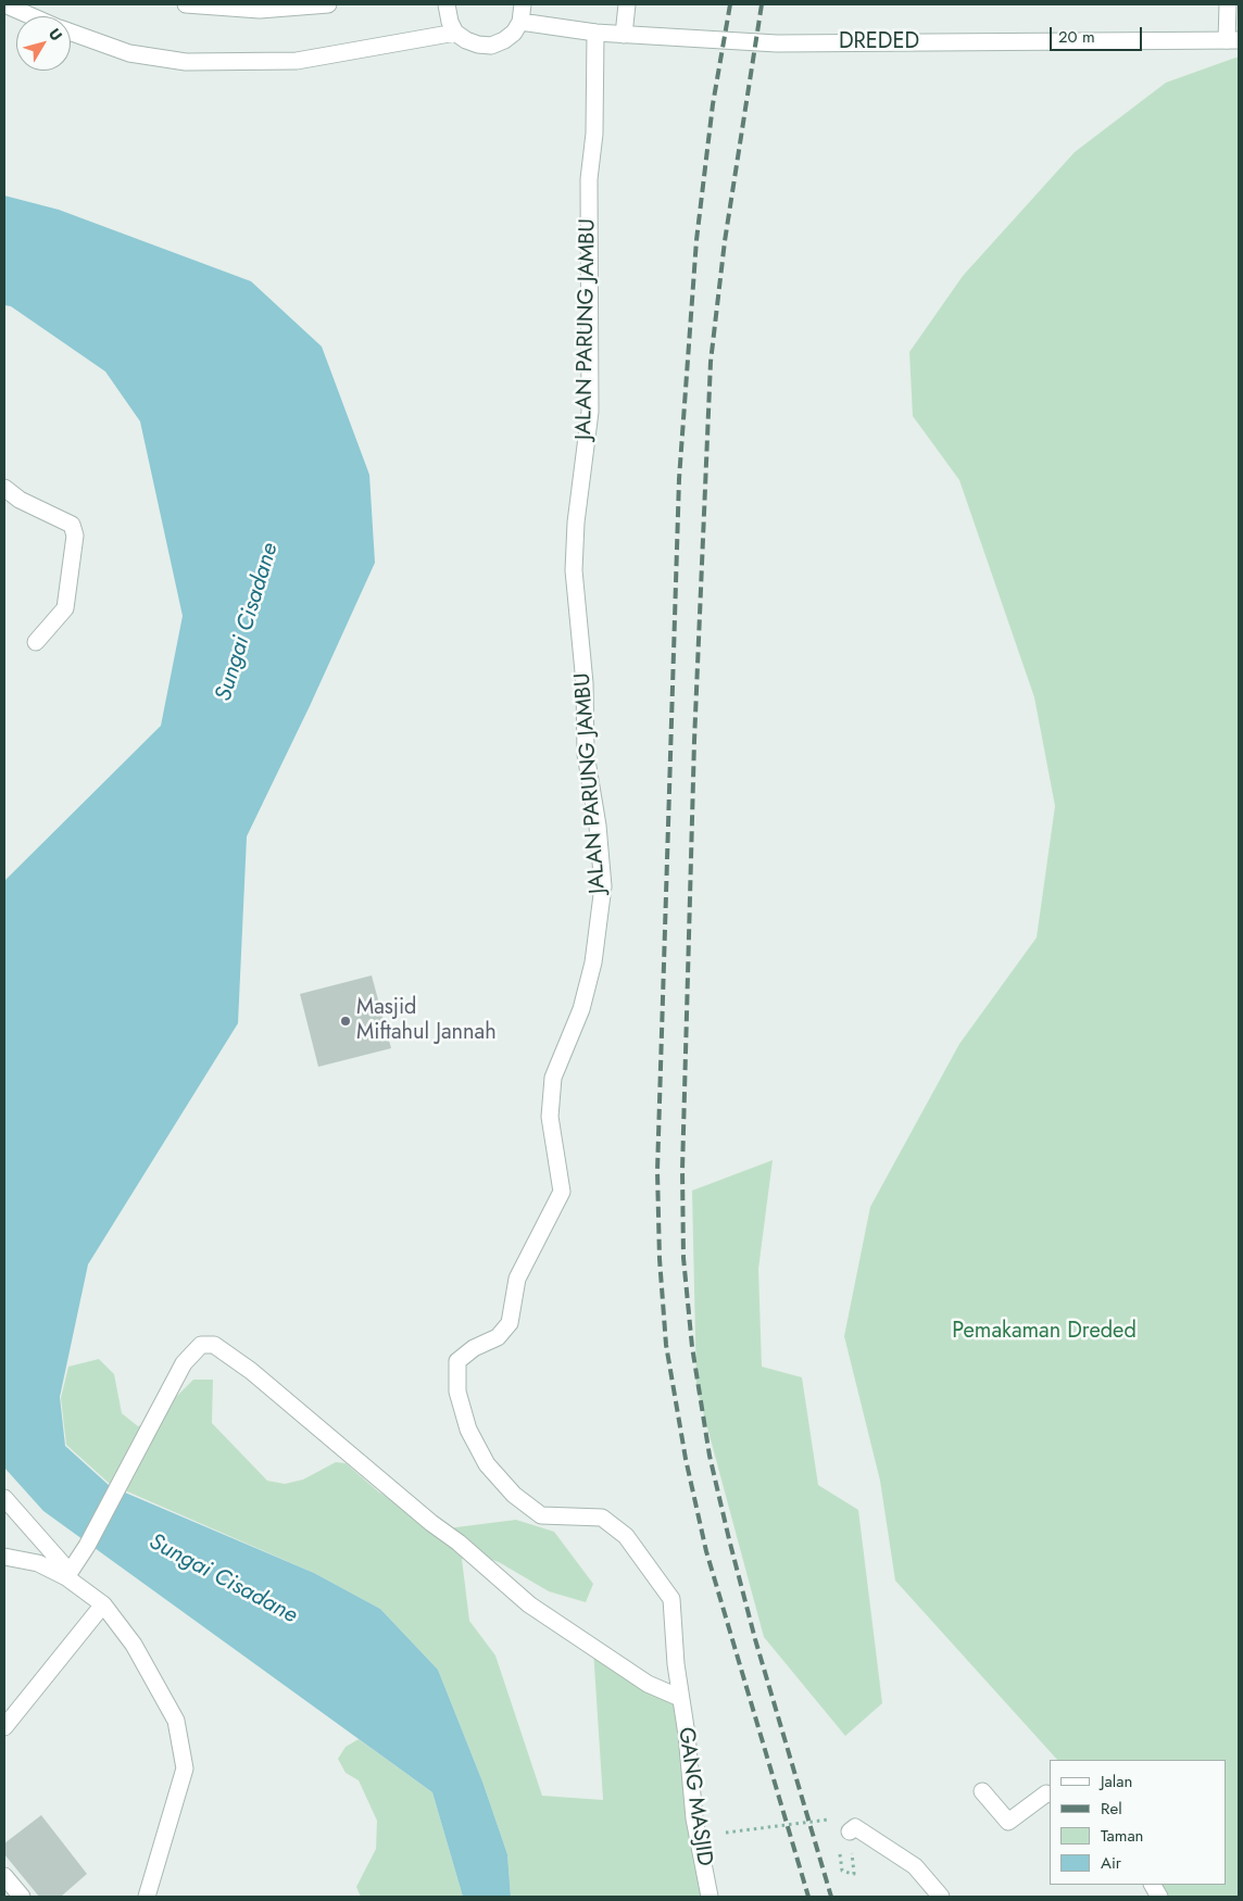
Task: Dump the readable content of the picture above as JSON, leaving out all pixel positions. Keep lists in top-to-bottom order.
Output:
{
  "streets": {
    "street": ["DREDED", "JALAN PARUNG JAMBU", "GANG MASJID"]
  },
  "crossings": [
    ["DREDED", "JALAN PARUNG JAMBU"],
    ["JALAN PARUNG JAMBU", "GANG MASJID"]
  ],
  "water": ["Sungai Cisadane"],
  "parks": ["Pemakaman Dreded"],
  "places": ["Masjid Miftahul Jannah"],
  "legend": [
    "Jalan",
    "Rel",
    "Taman",
    "Air"
  ],
  "scale_bar": "20 m",
  "north": "top right"
}
